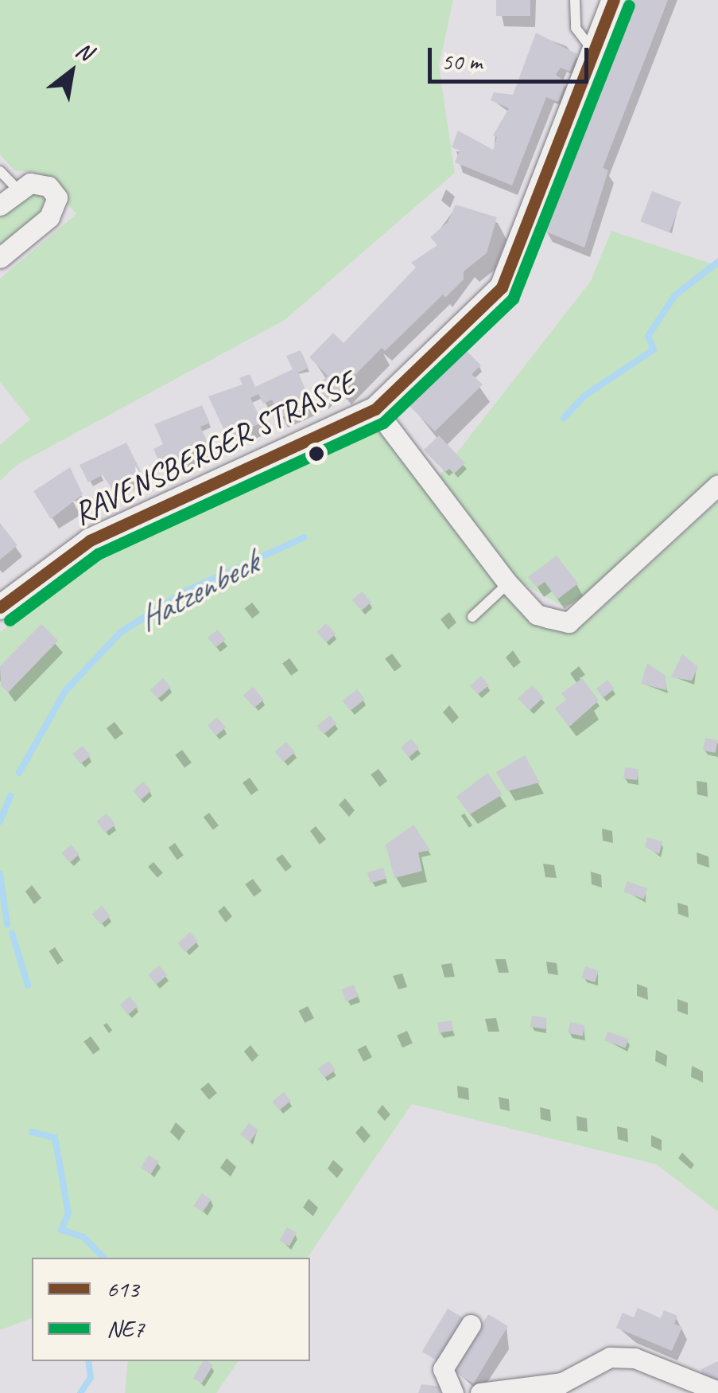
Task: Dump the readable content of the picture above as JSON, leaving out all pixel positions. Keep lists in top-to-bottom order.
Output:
{
  "streets": {
    "street": ["RAVENSBERGER STRASSE"]
  },
  "water": ["Hatzenbeck"],
  "lines": ["transit line 613", "transit line NE7"],
  "legend": ["613", "NE7"],
  "scale_bar": "50 m",
  "north": "top right"
}
